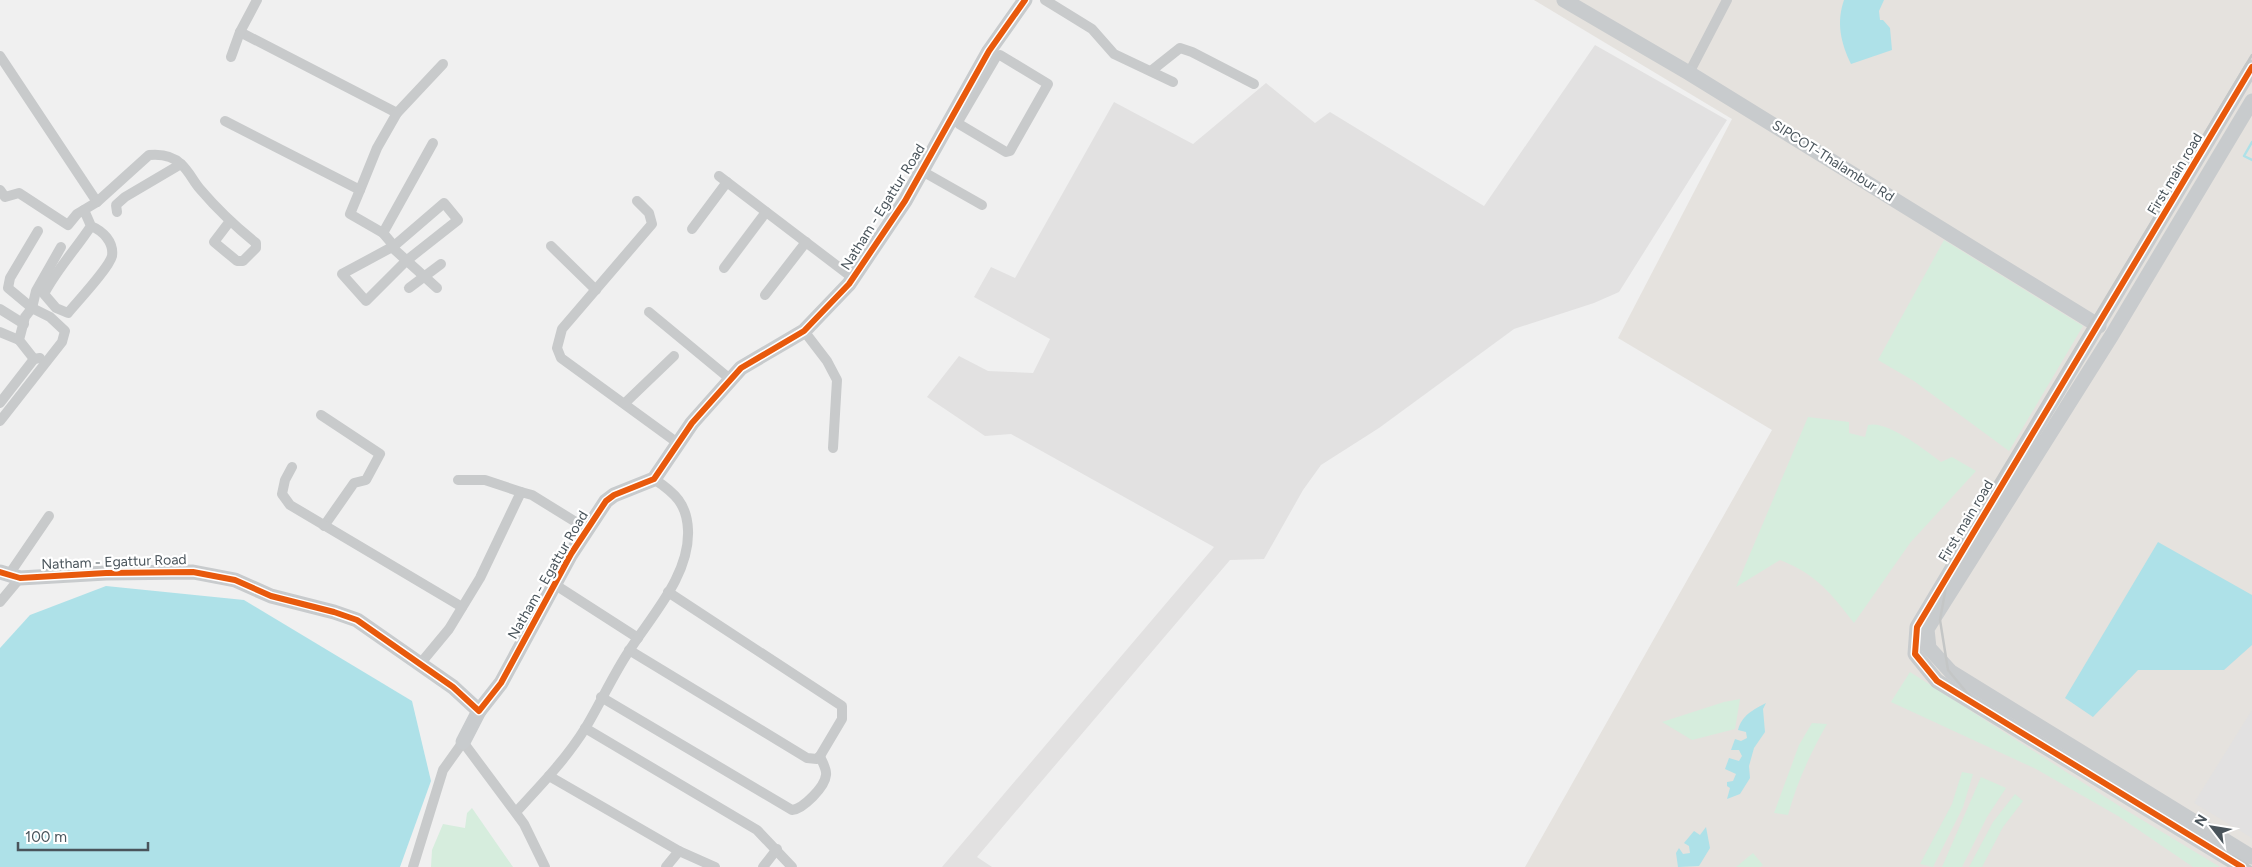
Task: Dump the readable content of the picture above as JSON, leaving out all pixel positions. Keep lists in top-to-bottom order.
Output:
{
  "streets": {
    "street": ["SIPCOT-Thalambur Rd", "First main road", "Natham - Egattur Road"]
  },
  "crossings": [
    ["SIPCOT-Thalambur Rd", "First main road"]
  ],
  "scale_bar": "100 m",
  "north": "top left"
}
